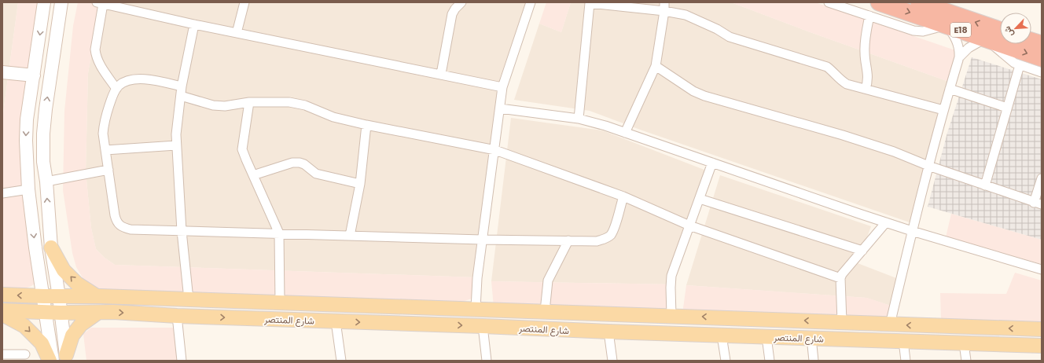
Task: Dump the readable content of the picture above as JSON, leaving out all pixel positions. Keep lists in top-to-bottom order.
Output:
{
  "streets": {
    "highway": ["E18"],
    "main road": ["شارع المنتصر"]
  },
  "north": "bottom left"
}
